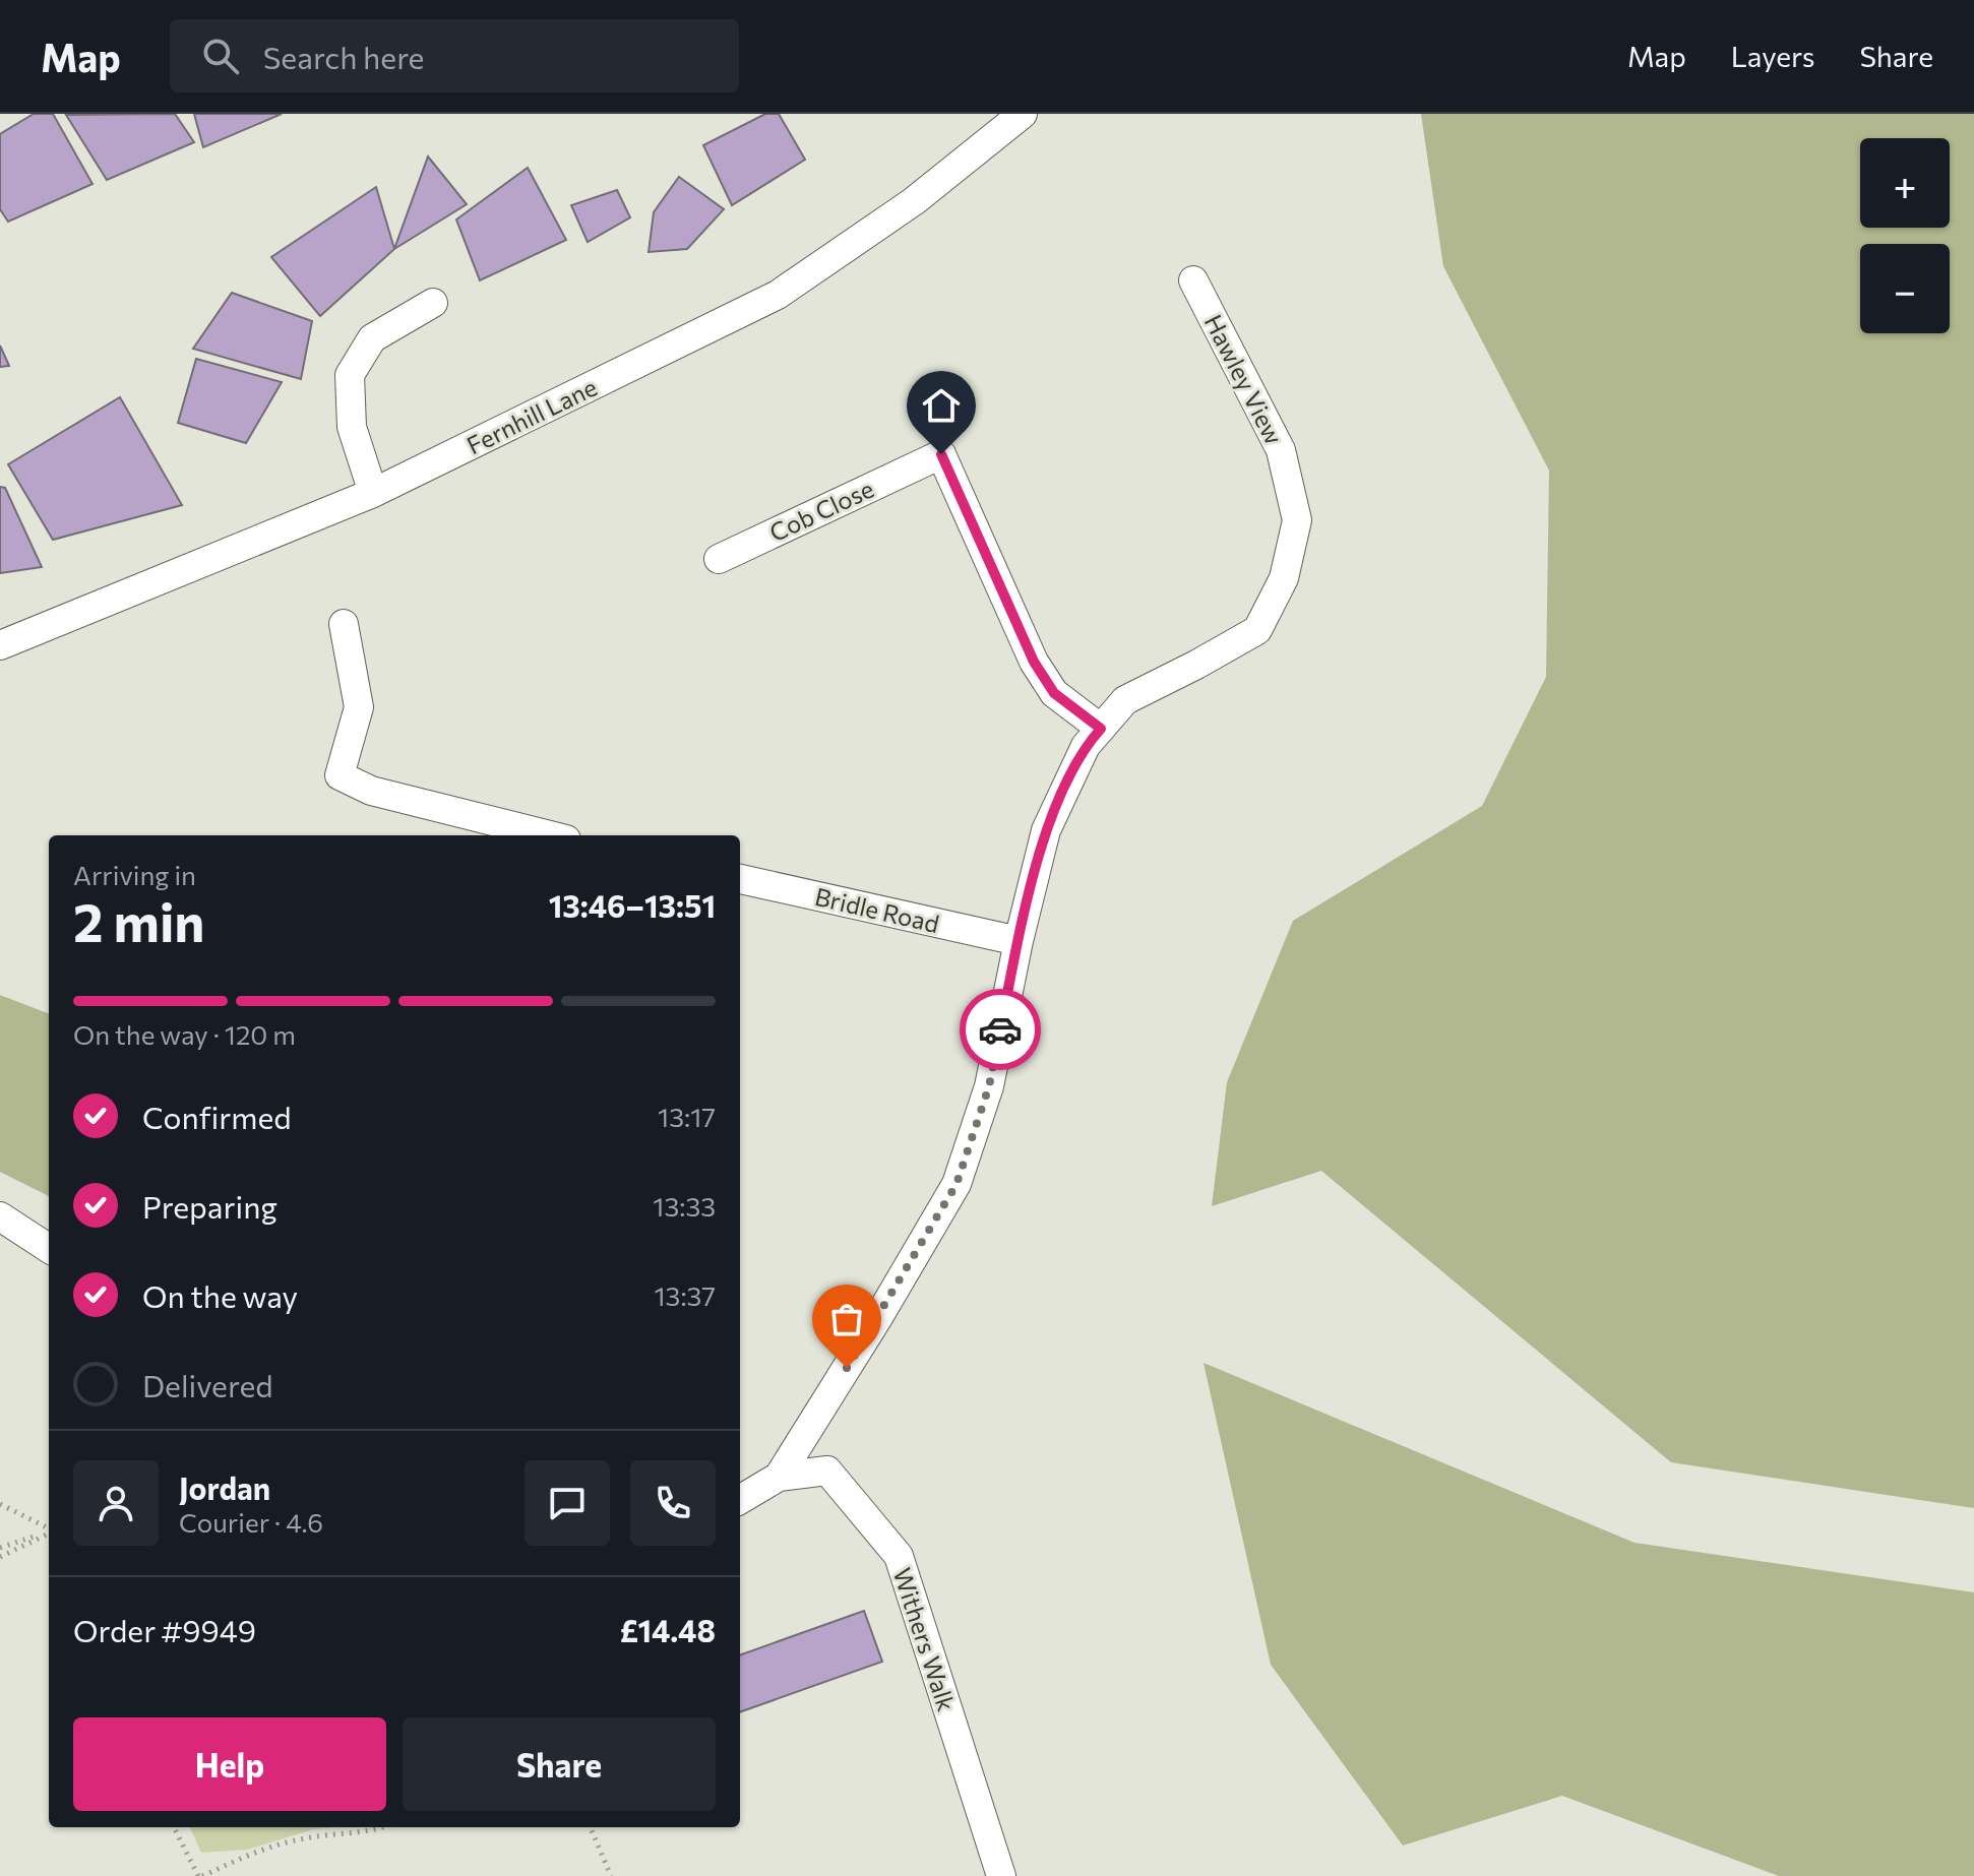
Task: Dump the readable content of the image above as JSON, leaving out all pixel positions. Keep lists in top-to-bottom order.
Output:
{
  "streets": {
    "street": [
      "Hawley View",
      "Fernhill Lane",
      "Cob Close",
      "Bridle Road",
      "Withers Walk"
    ]
  },
  "crossings": [
    ["Hawley View", "Cob Close"],
    ["Hawley View", "Bridle Road"],
    ["Hawley View", "Withers Walk"]
  ],
  "page": {
    "header": "Map",
    "search": "Search here",
    "nav": ["Map", "Layers", "Share"],
    "map_buttons": ["+", "−"],
    "heading": ["2 min", "Arriving in", "13:46–13:51"],
    "panel": [
      "Jordan",
      "Courier · 4.6",
      "Order #9949",
      "£14.48"
    ],
    "bar": "On the way · 120 m",
    "list": [
      ["Confirmed", "13:17"],
      ["Preparing", "13:33"],
      ["On the way", "13:37"],
      "Delivered"
    ],
    "buttons": ["Help", "Share"]
  }
}
